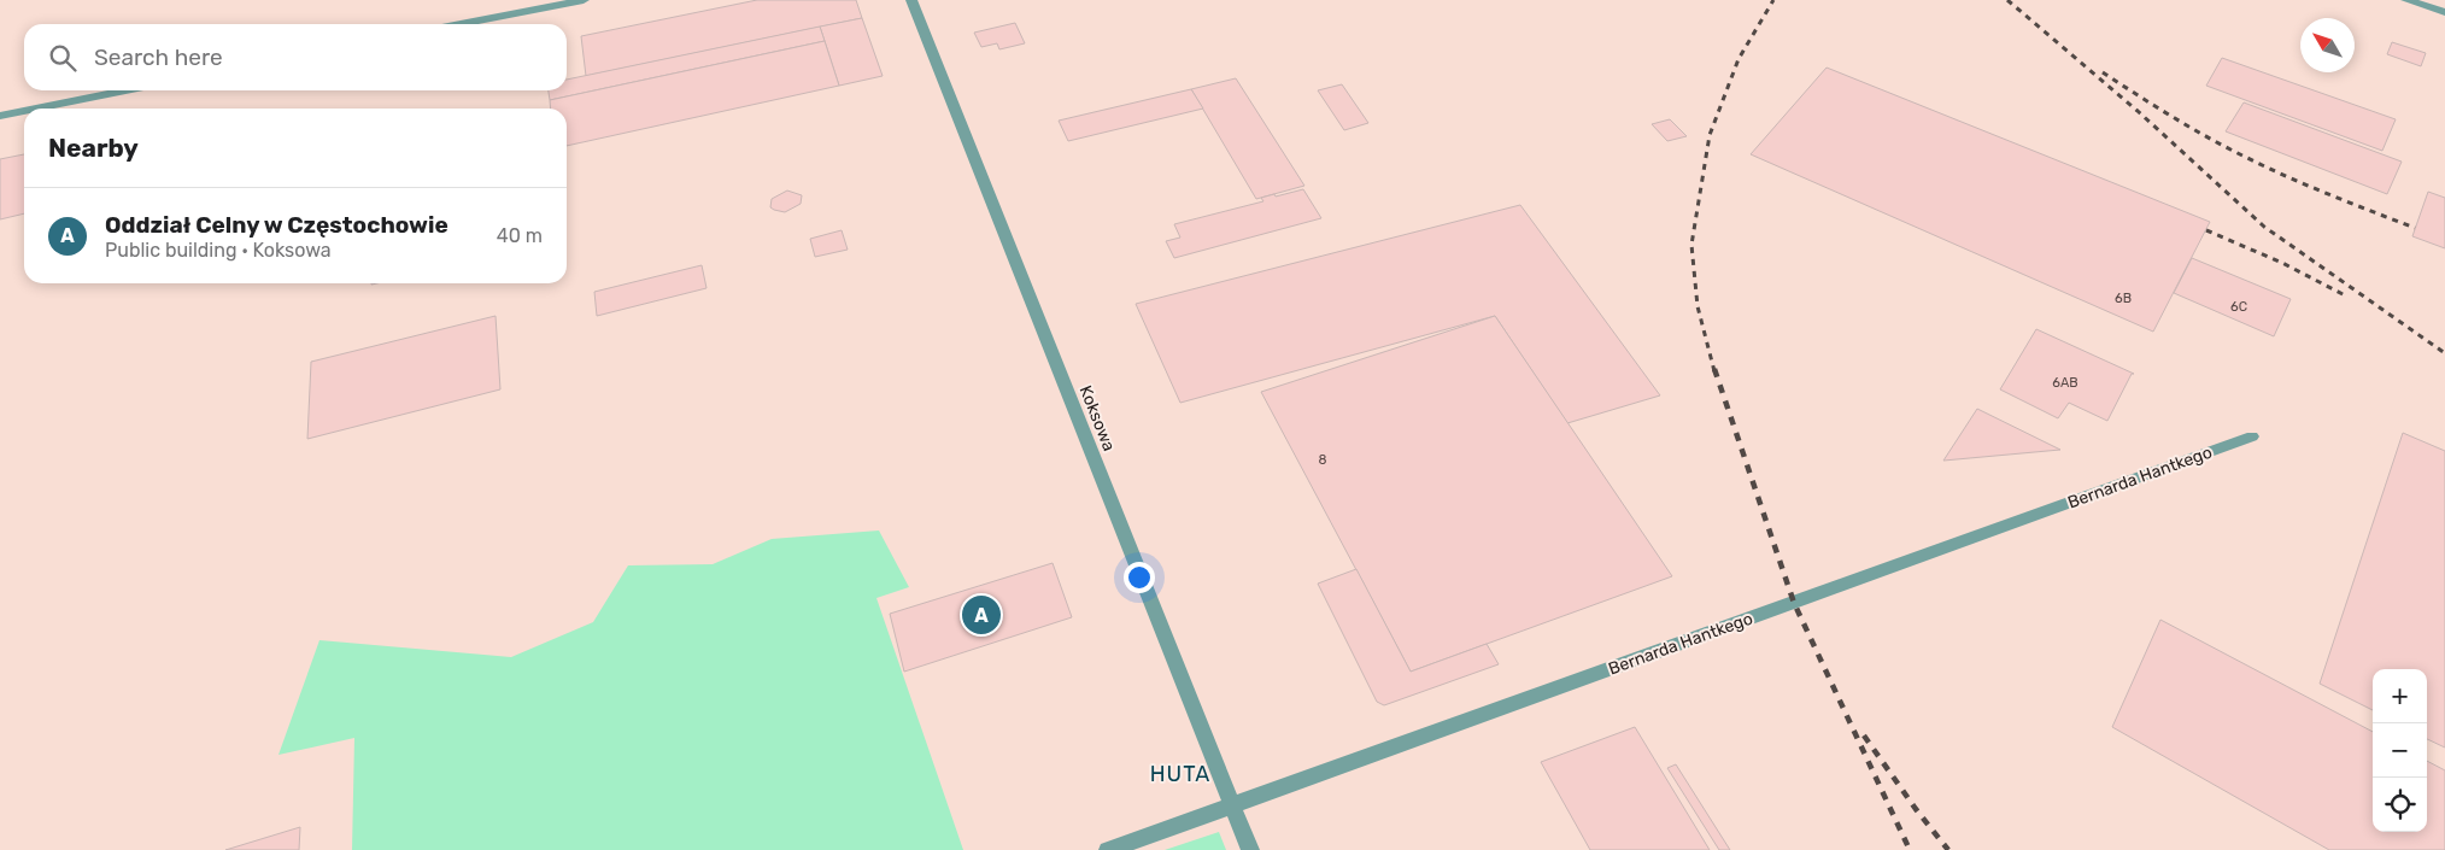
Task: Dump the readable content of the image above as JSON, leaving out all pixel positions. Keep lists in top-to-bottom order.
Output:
{
  "streets": {
    "street": ["Koksowa", "Bernarda Hantkego"]
  },
  "crossings": [
    ["Koksowa", "Bernarda Hantkego"]
  ],
  "districts": ["HUTA"],
  "house_numbers": [
    "6B",
    "6C",
    "6AB",
    "8"
  ],
  "north": "top left",
  "page": {
    "search": "Search here",
    "heading": "Nearby",
    "list": [
      {
        "mark": "A",
        "name": "Oddział Celny w Częstochowie",
        "note": "Public building · Koksowa",
        "value": "40 m"
      }
    ],
    "pins": "A",
    "map_buttons": ["+", "−"]
  }
}
